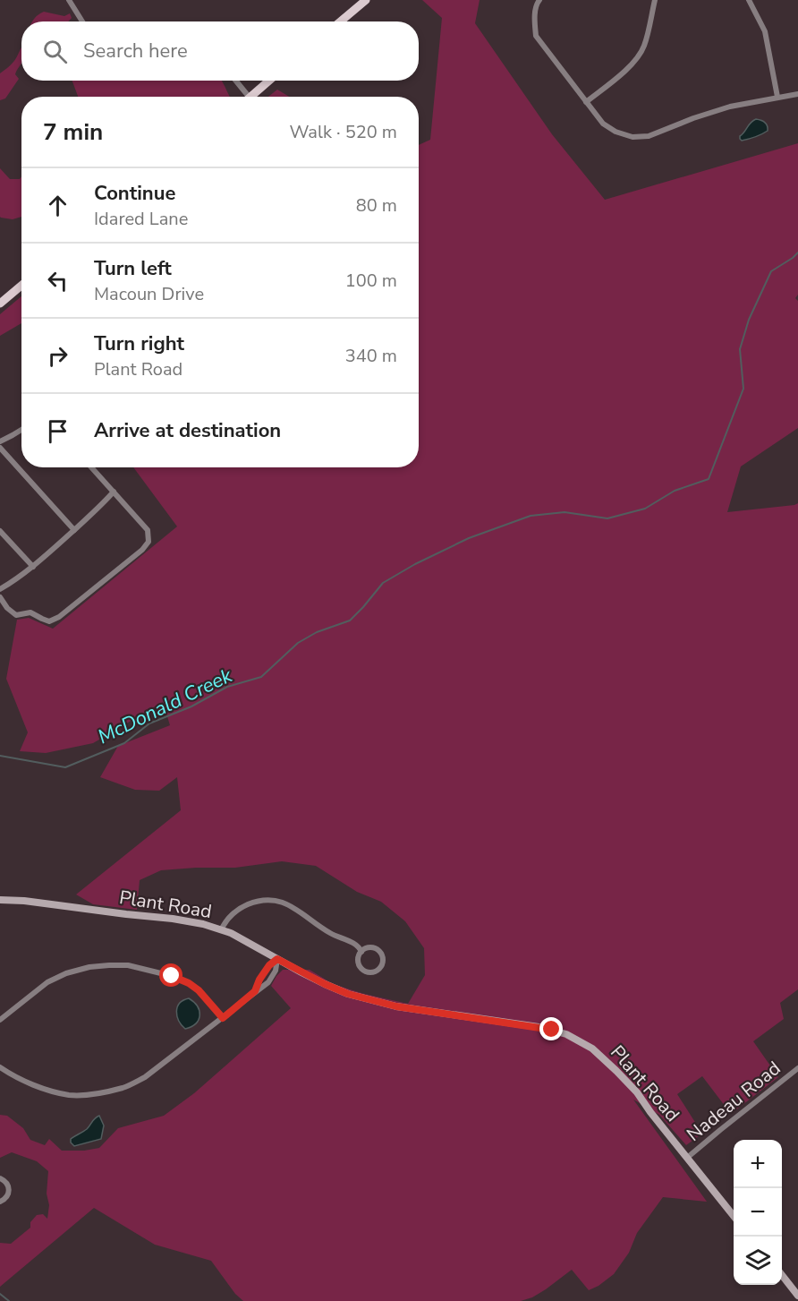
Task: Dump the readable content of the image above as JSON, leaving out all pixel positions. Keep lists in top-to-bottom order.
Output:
{
  "streets": {
    "street": ["Plant Road", "Nadeau Road"]
  },
  "crossings": [
    ["Plant Road", "Nadeau Road"]
  ],
  "water": ["McDonald Creek"],
  "page": {
    "search": "Search here",
    "heading": ["7 min", "Walk · 520 m"],
    "list": [
      ["Continue", "Idared Lane", "80 m"],
      ["Turn left", "Macoun Drive", "100 m"],
      ["Turn right", "Plant Road", "340 m"],
      "Arrive at destination"
    ],
    "map_buttons": ["+", "−"]
  }
}
